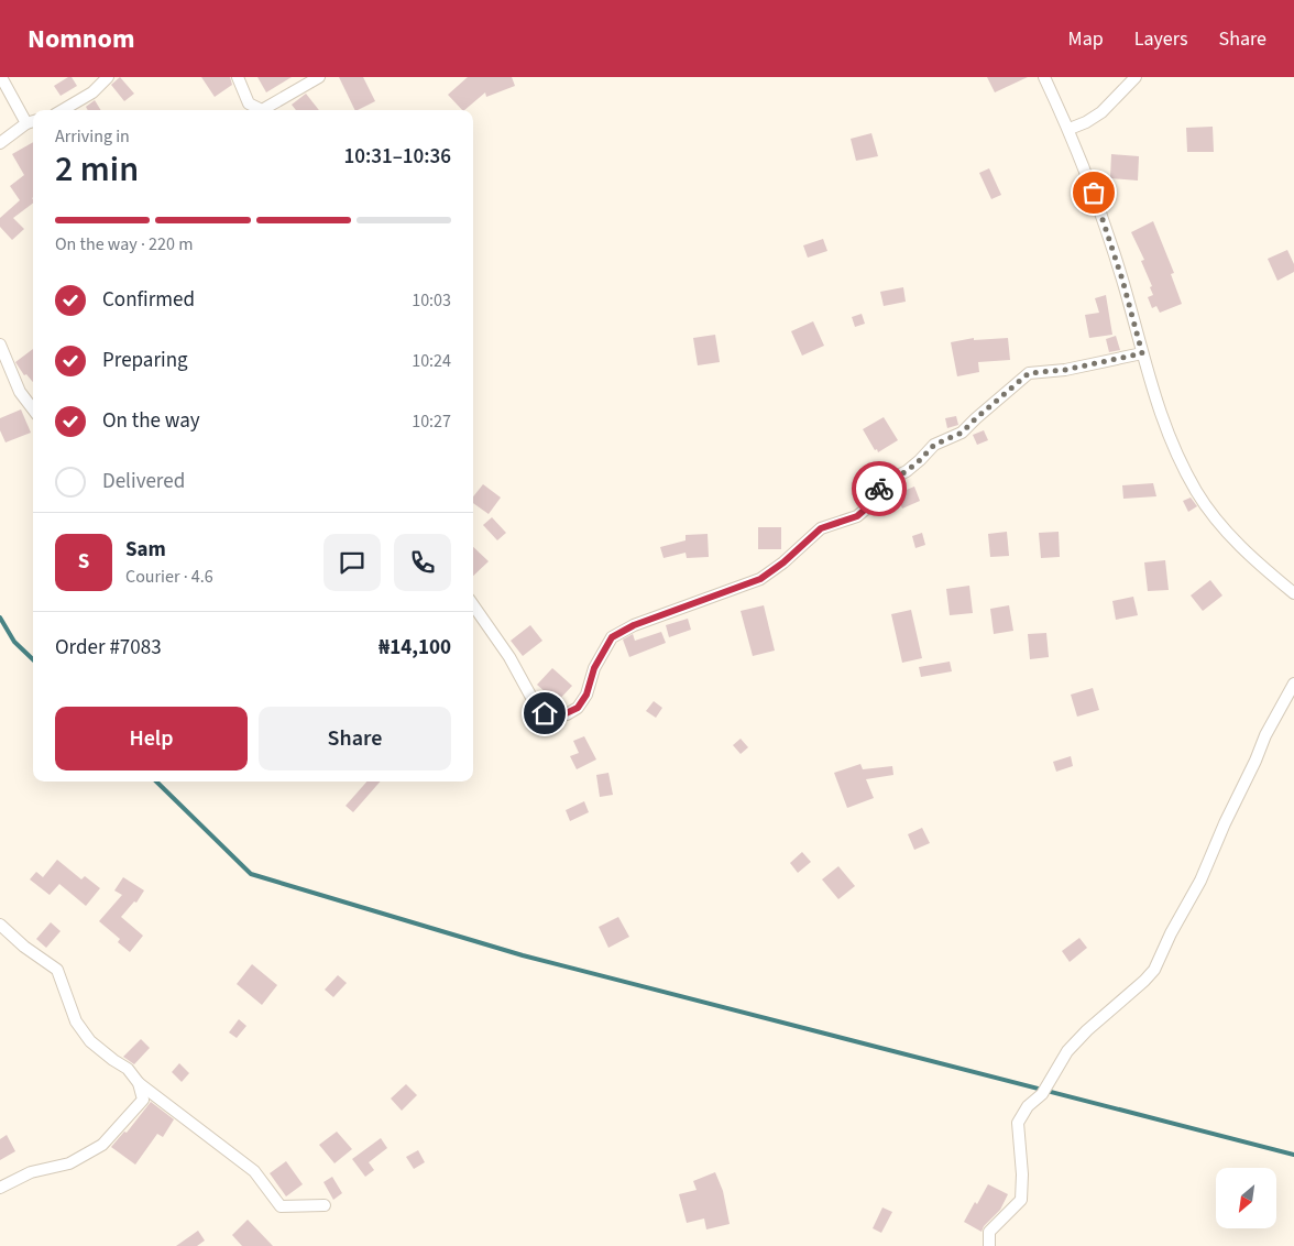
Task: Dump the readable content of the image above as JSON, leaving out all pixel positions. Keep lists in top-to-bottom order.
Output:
{
  "north": "bottom left",
  "page": {
    "header": "Nomnom",
    "nav": ["Map", "Layers", "Share"],
    "heading": ["2 min", "Arriving in", "10:31–10:36"],
    "panel": [
      "Sam",
      "Courier · 4.6",
      "Order #7083",
      "₦14,100"
    ],
    "bar": "On the way · 220 m",
    "list": [
      ["Confirmed", "10:03"],
      ["Preparing", "10:24"],
      ["On the way", "10:27"],
      "Delivered"
    ],
    "round": "S",
    "buttons": ["Help", "Share"]
  }
}
